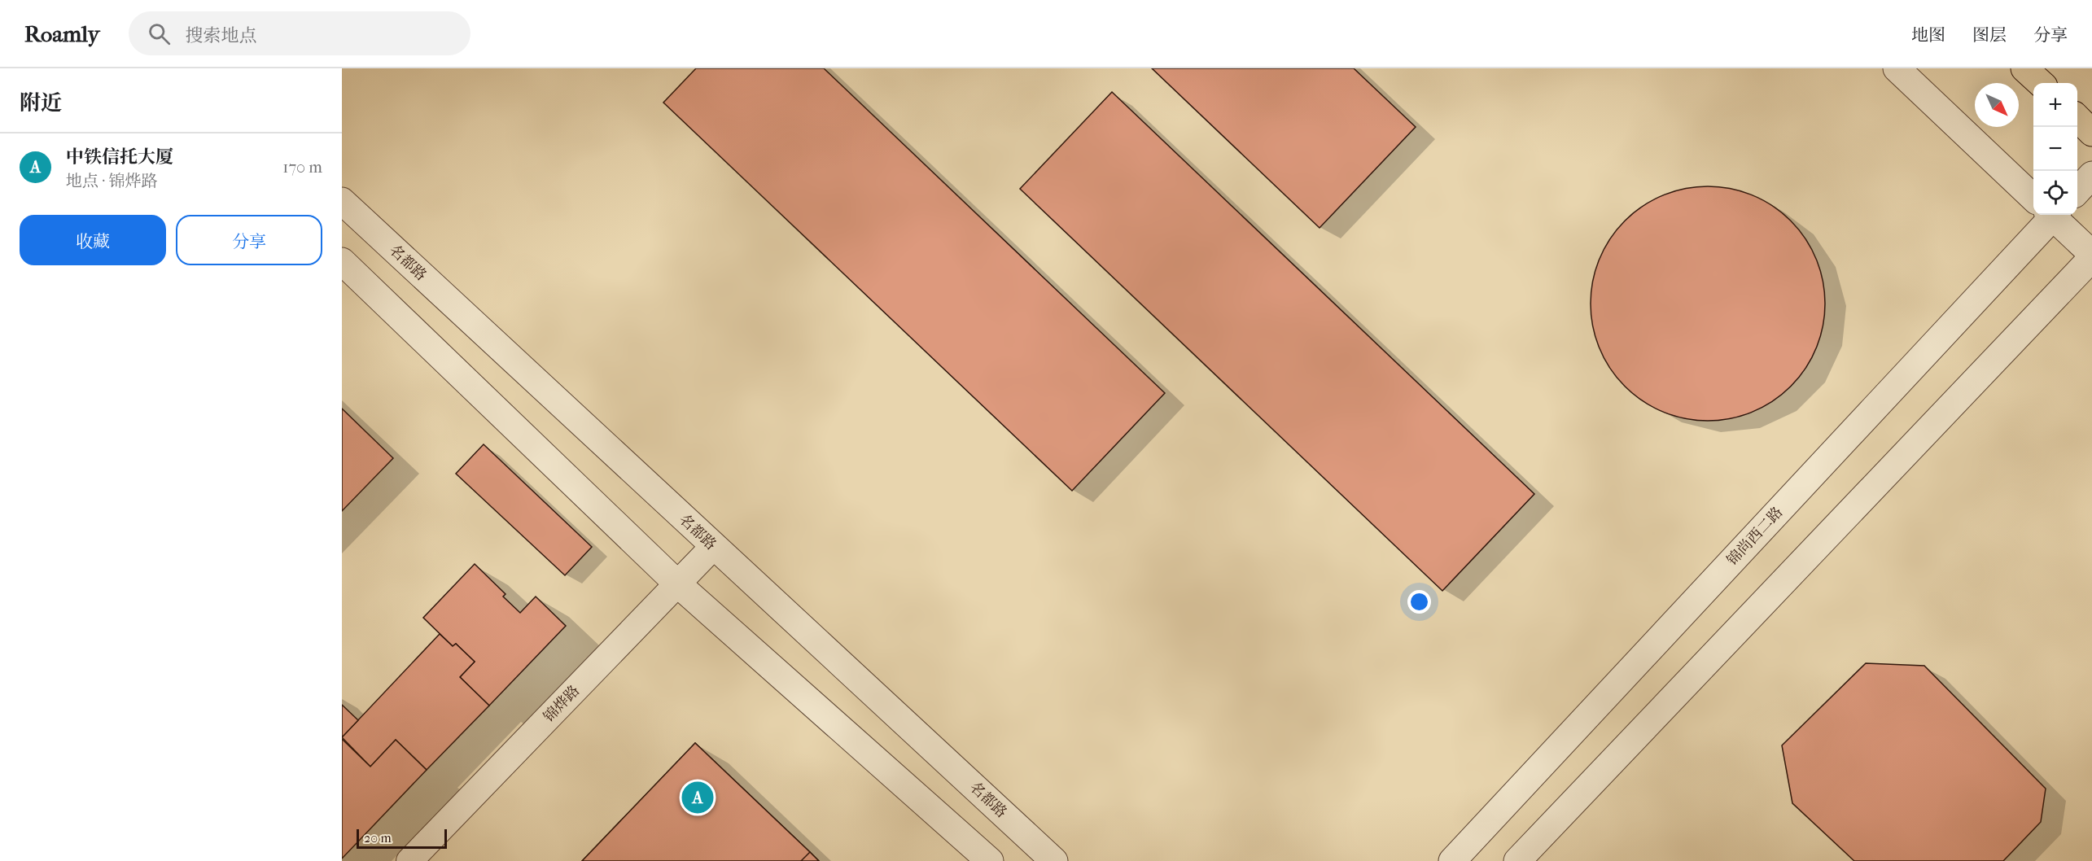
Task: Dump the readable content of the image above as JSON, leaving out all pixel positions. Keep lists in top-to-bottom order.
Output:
{
  "streets": {
    "street": ["名都路", "锦尚西二路", "锦烨路"]
  },
  "crossings": [
    ["名都路", "锦烨路"]
  ],
  "scale_bar": "20 m",
  "north": "bottom right",
  "page": {
    "header": "Roamly",
    "search": "搜索地点",
    "nav": ["地图", "图层", "分享"],
    "heading": "附近",
    "map_buttons": ["+", "−"],
    "list": [
      {
        "mark": "A",
        "name": "中铁信托大厦",
        "note": "地点 · 锦烨路",
        "value": "170 m"
      }
    ],
    "buttons": ["收藏", "分享"],
    "pins": "A",
    "scale": "20 m"
  }
}
